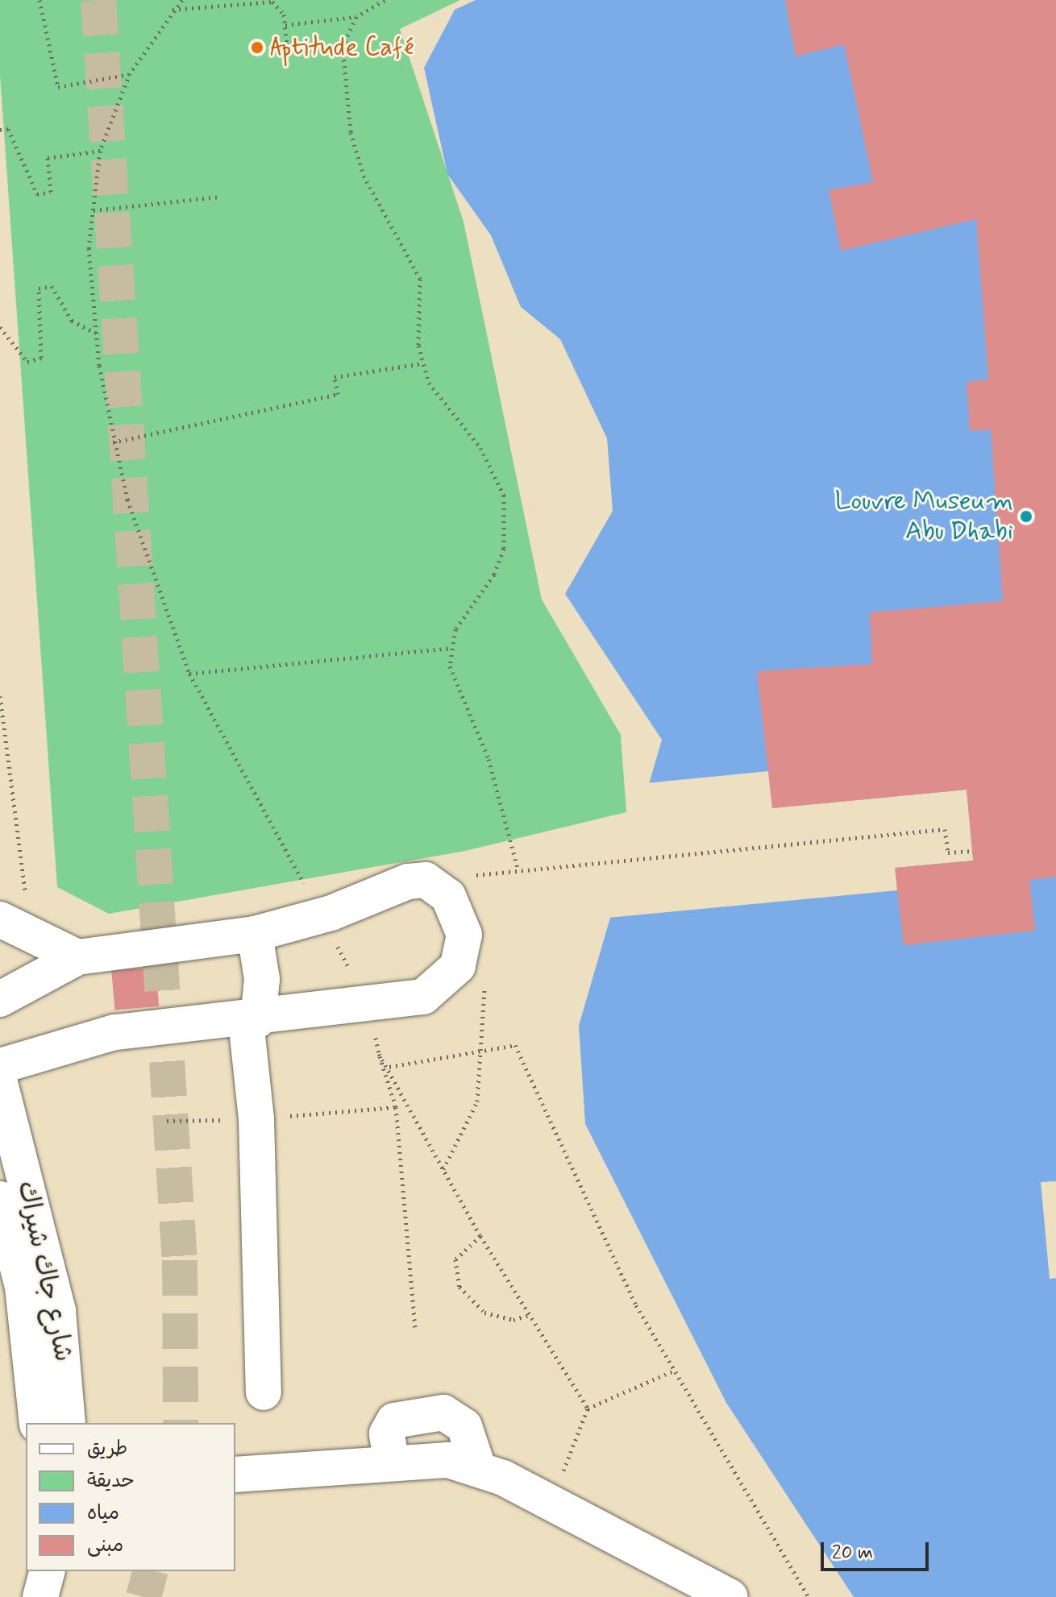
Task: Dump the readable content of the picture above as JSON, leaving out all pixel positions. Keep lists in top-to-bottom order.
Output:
{
  "streets": {
    "street": ["شارع جاك شيراك"]
  },
  "places": ["Aptitude Café", "Louvre Museum Abu Dhabi"],
  "legend": [
    "طريق",
    "حديقة",
    "مياه",
    "مبنى"
  ],
  "scale_bar": "20 m"
}
